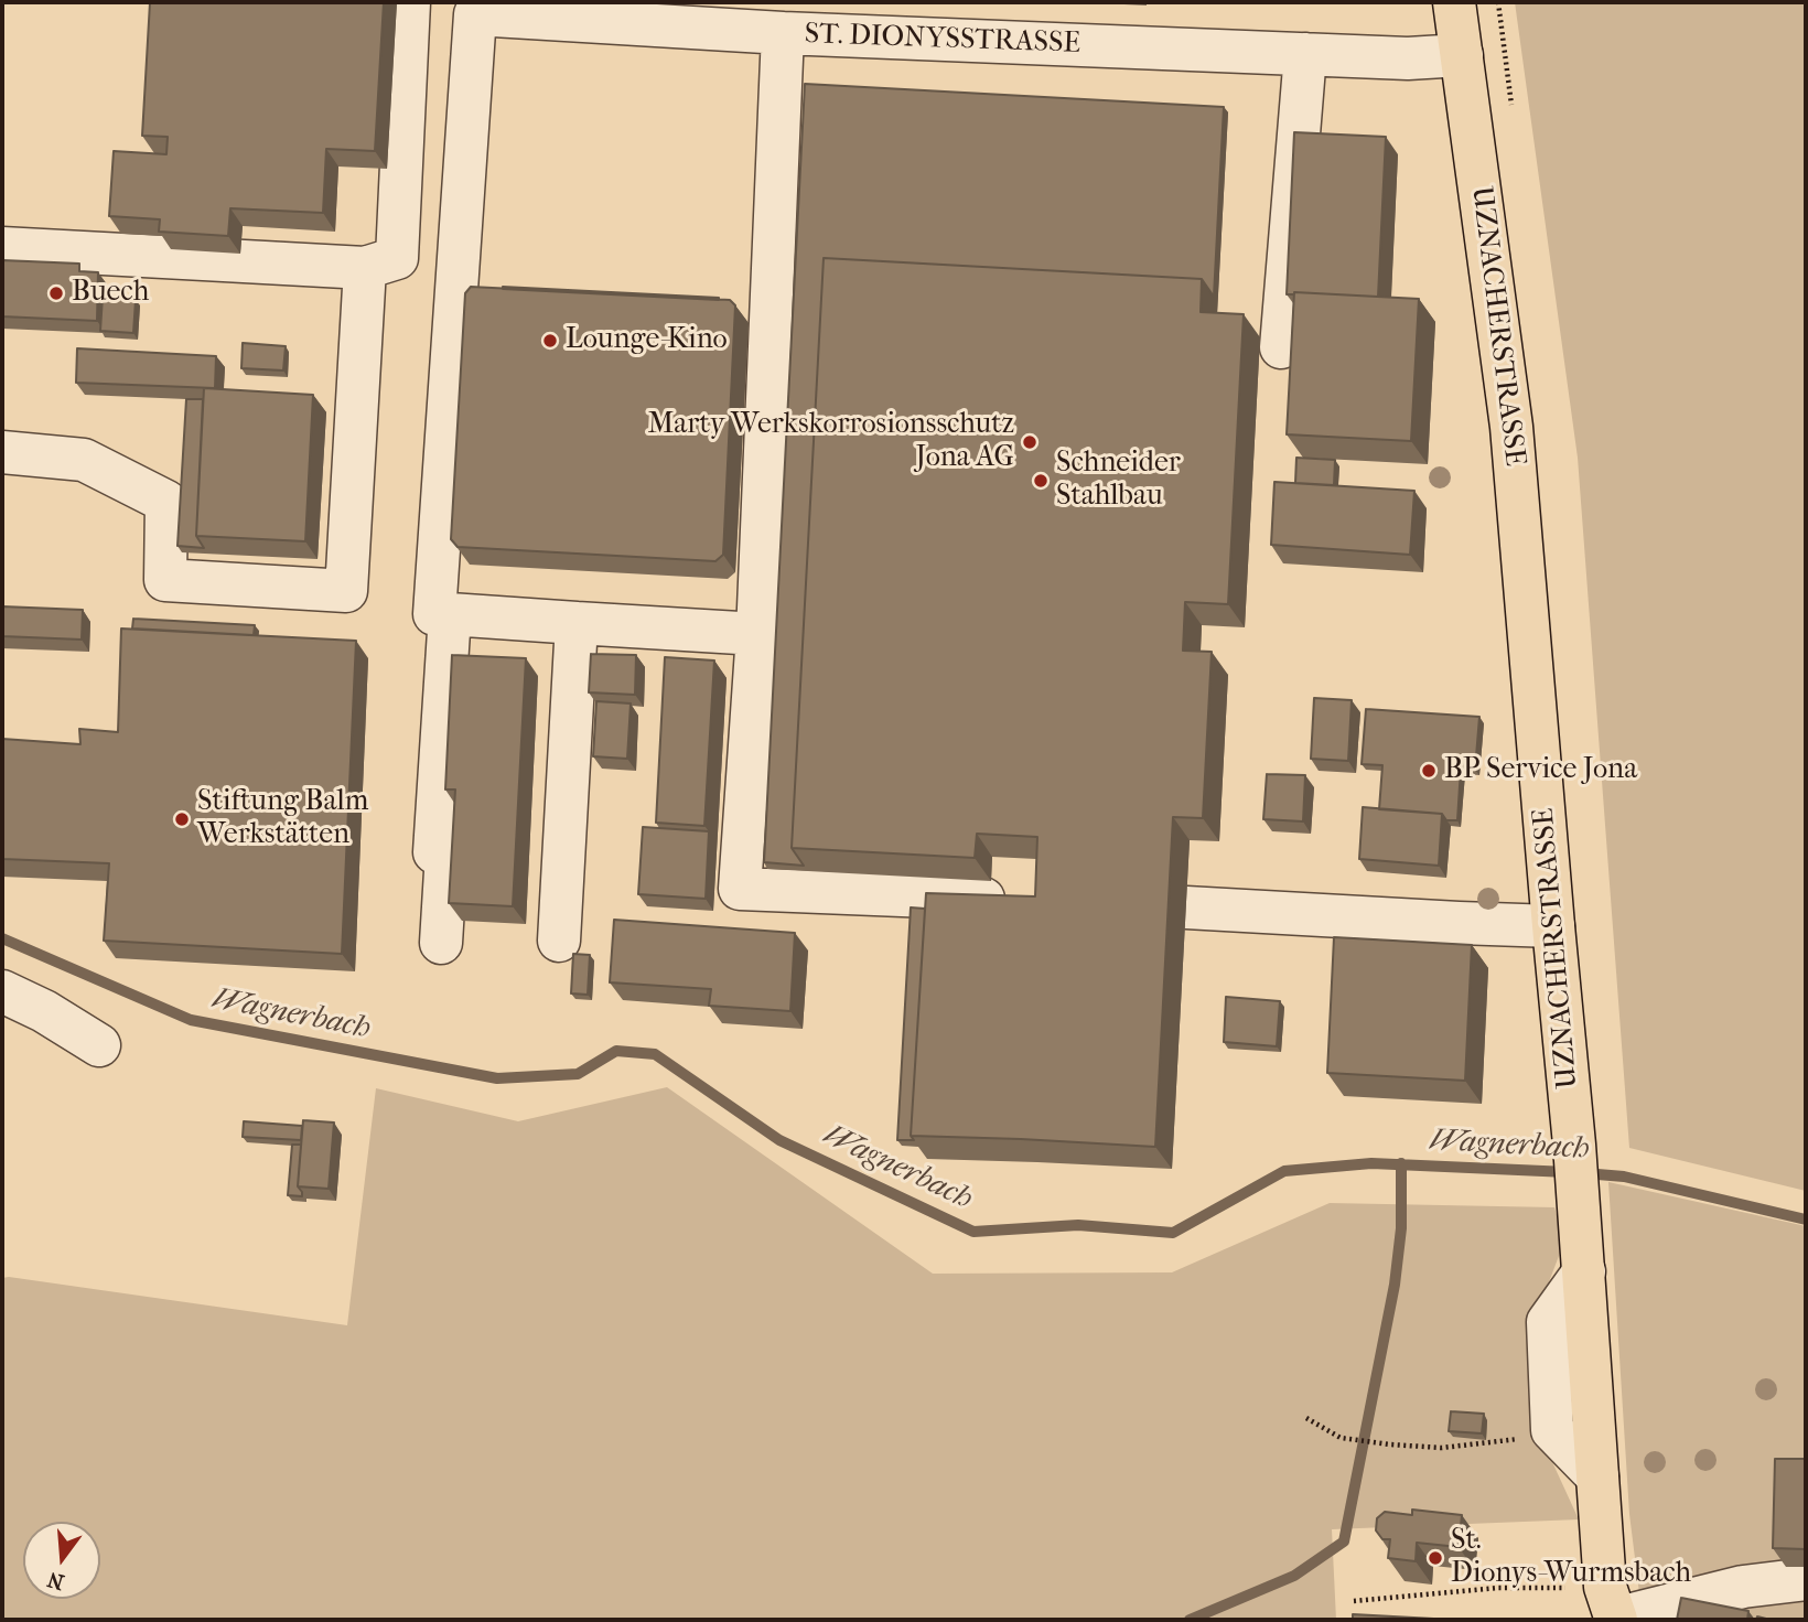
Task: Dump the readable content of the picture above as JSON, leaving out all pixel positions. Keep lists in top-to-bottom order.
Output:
{
  "streets": {
    "main road": ["UZNACHERSTRASSE"],
    "street": ["ST. DIONYSSTRASSE"]
  },
  "crossings": [
    ["ST. DIONYSSTRASSE", "UZNACHERSTRASSE"]
  ],
  "water": ["Wagnerbach"],
  "places": [
    "Buech",
    "Lounge-Kino",
    "Marty Werkskorrosionsschutz Jona AG",
    "Schneider Stahlbau",
    "BP Service Jona",
    "Stiftung Balm Werkstätten",
    "St. Dionys-Wurmsbach"
  ],
  "north": "bottom"
}
